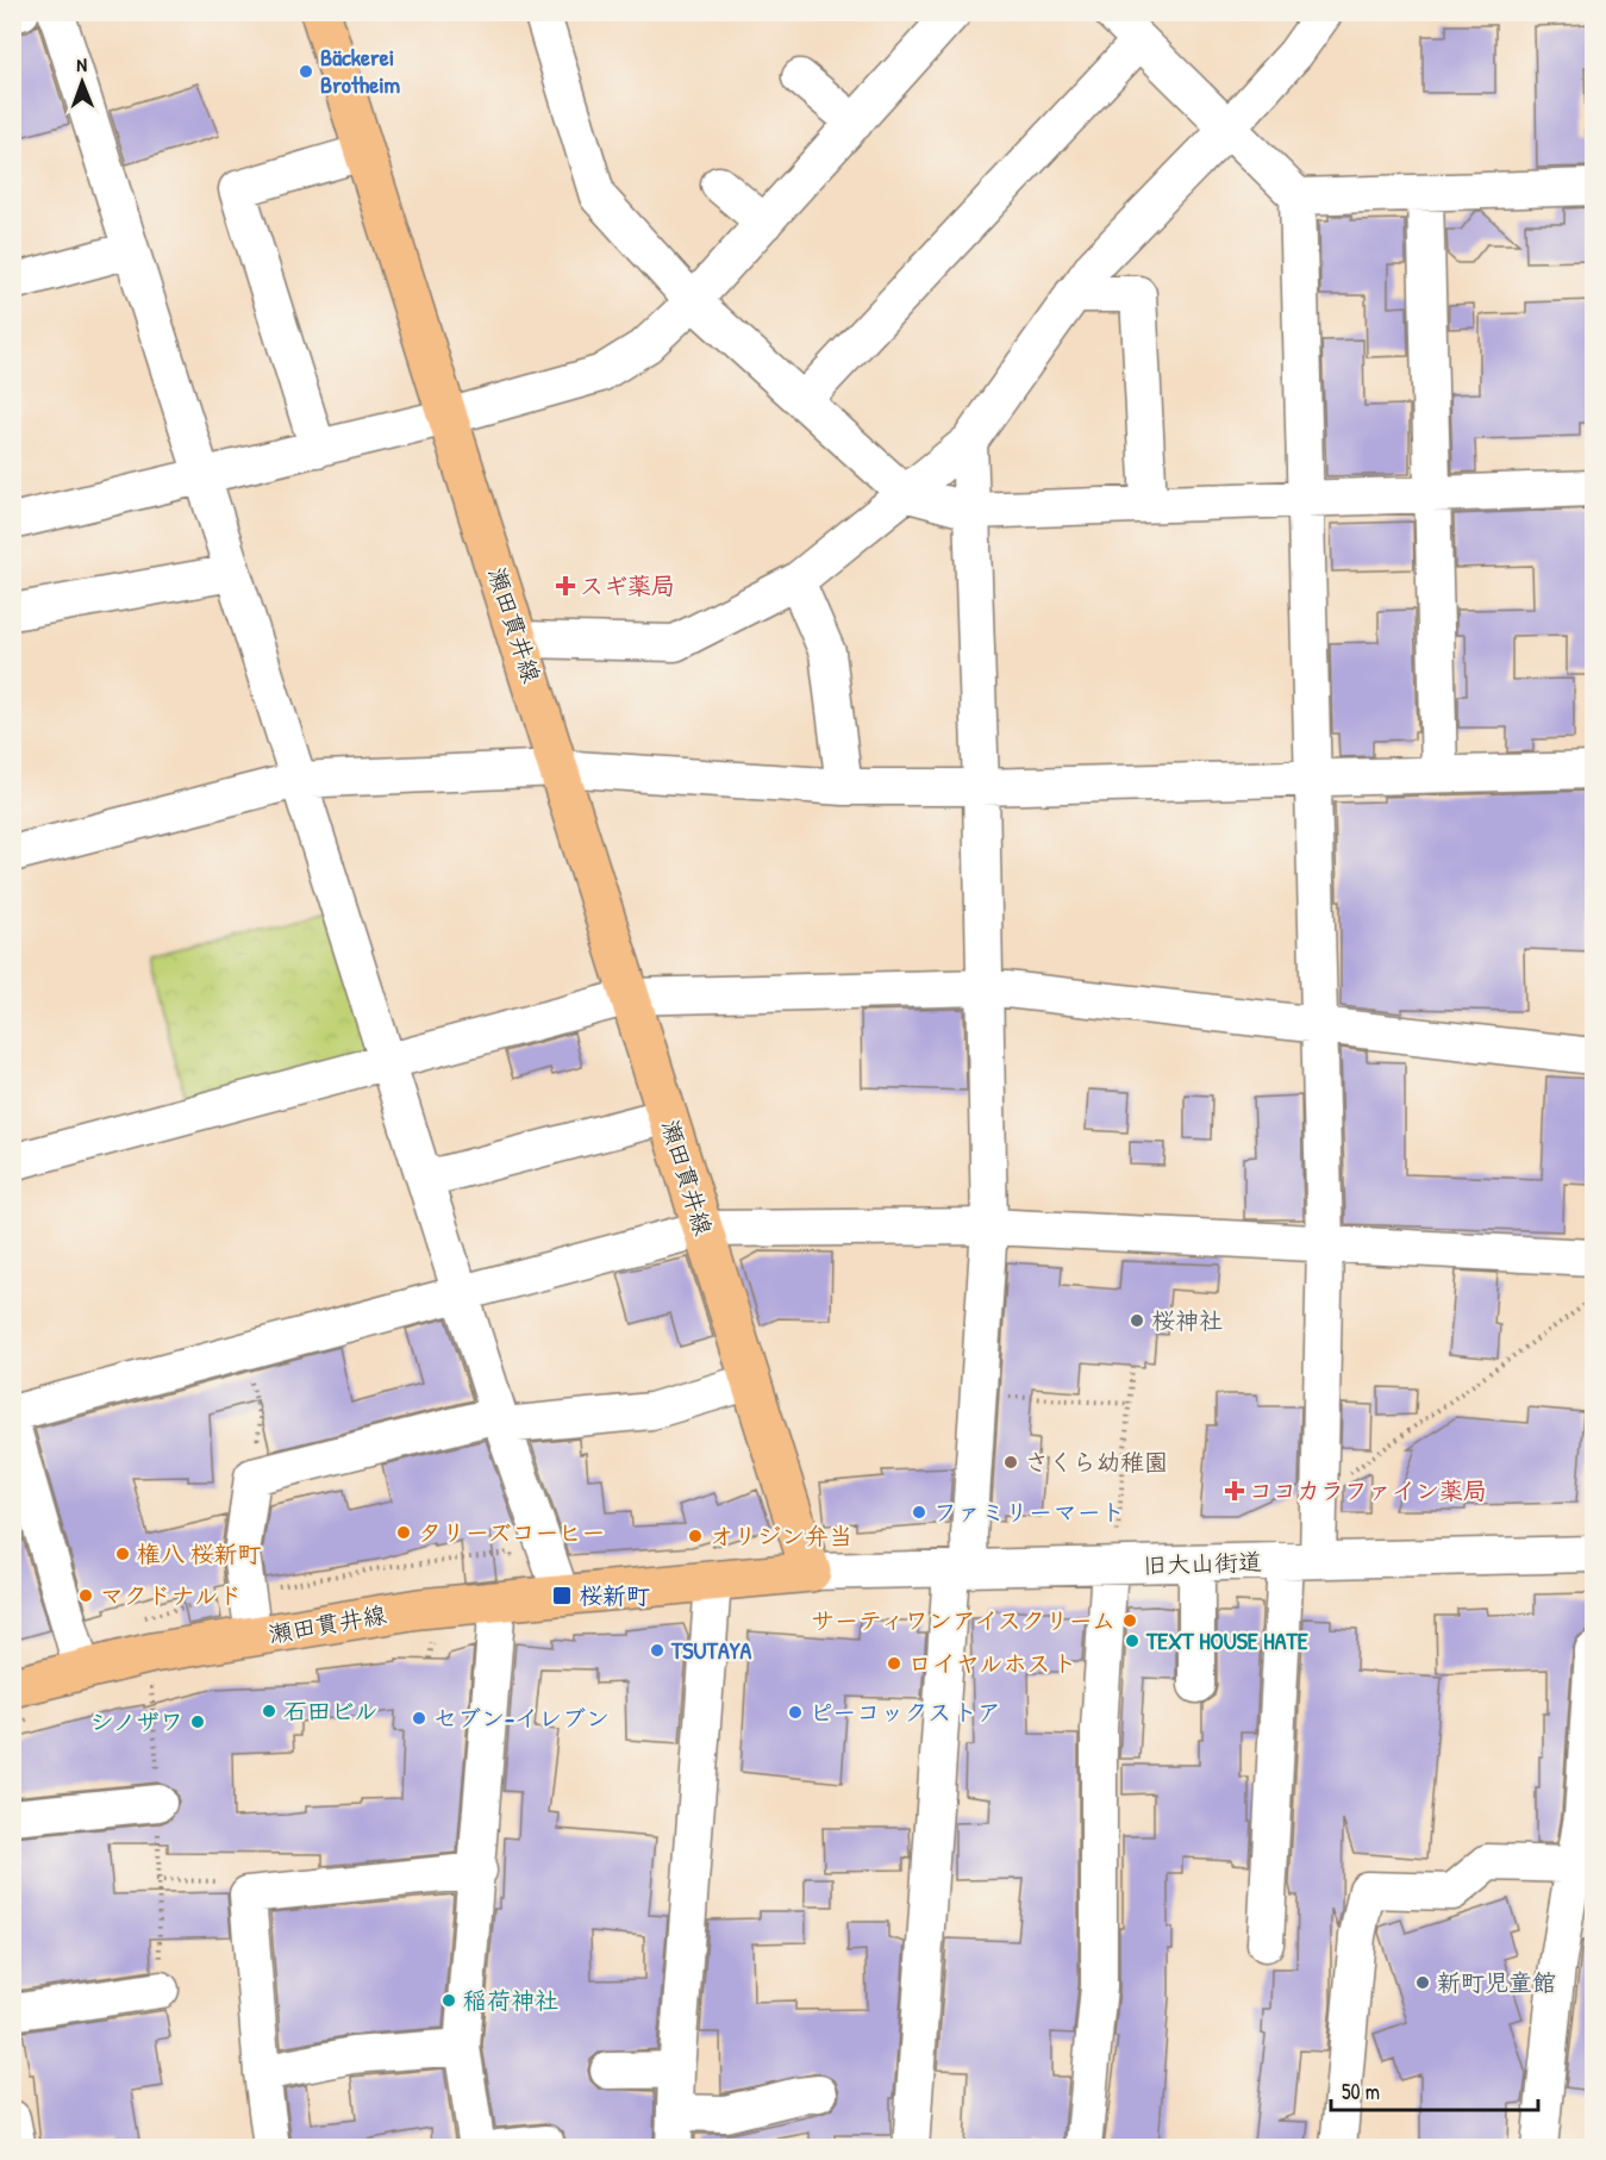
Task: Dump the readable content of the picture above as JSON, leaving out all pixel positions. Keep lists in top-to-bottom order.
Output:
{
  "streets": {
    "main road": ["瀬田貫井線"],
    "street": ["旧大山街道"]
  },
  "crossings": [
    ["瀬田貫井線", "旧大山街道"]
  ],
  "places": {
    "other": [
      "Bäckerei Brotheim",
      "桜神社",
      "さくら幼稚園",
      "ファミリーマート",
      "タリーズコーヒー",
      "オリジン弁当",
      "権八 桜新町",
      "マクドナルド",
      "サーティワンアイスクリーム",
      "TEXT HOUSE HATE",
      "TSUTAYA",
      "ロイヤルホスト",
      "石田ビル",
      "ピーコックストア",
      "セブン-イレブン",
      "シノザワ",
      "新町児童館",
      "稲荷神社"
    ],
    "health": ["スギ薬局", "ココカラファイン薬局"],
    "transit": ["桜新町"]
  },
  "scale_bar": "50 m",
  "north": "top"
}
